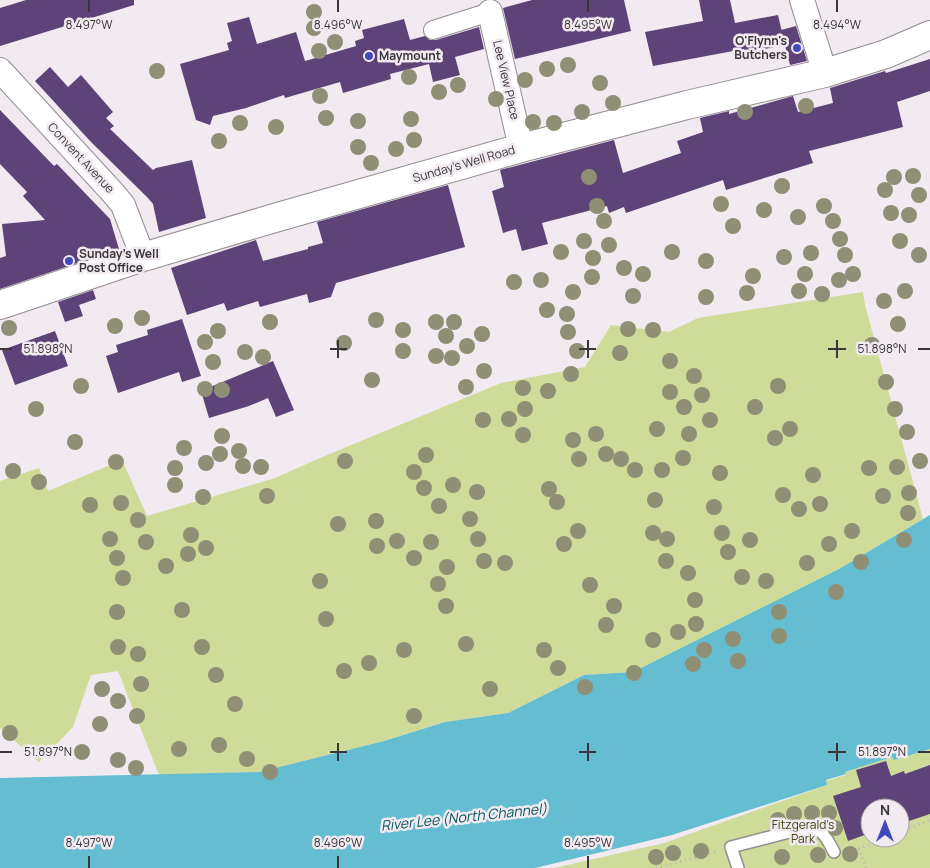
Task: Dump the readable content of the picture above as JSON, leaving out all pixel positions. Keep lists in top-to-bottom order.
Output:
{
  "streets": {
    "main road": ["Sunday's Well Road"],
    "street": ["Lee View Place", "Convent Avenue"]
  },
  "crossings": [
    ["Lee View Place", "Sunday's Well Road"],
    ["Convent Avenue", "Sunday's Well Road"]
  ],
  "water": ["River Lee (North Channel)"],
  "parks": ["Fitzgerald's Park"],
  "places": ["O'Flynn's Butchers", "Maymount", "Sunday's Well Post Office"],
  "north": "top",
  "coordinates": [
    "8.497°W",
    "8.496°W",
    "8.495°W",
    "8.494°W",
    "51.898°N",
    "51.897°N"
  ]
}
